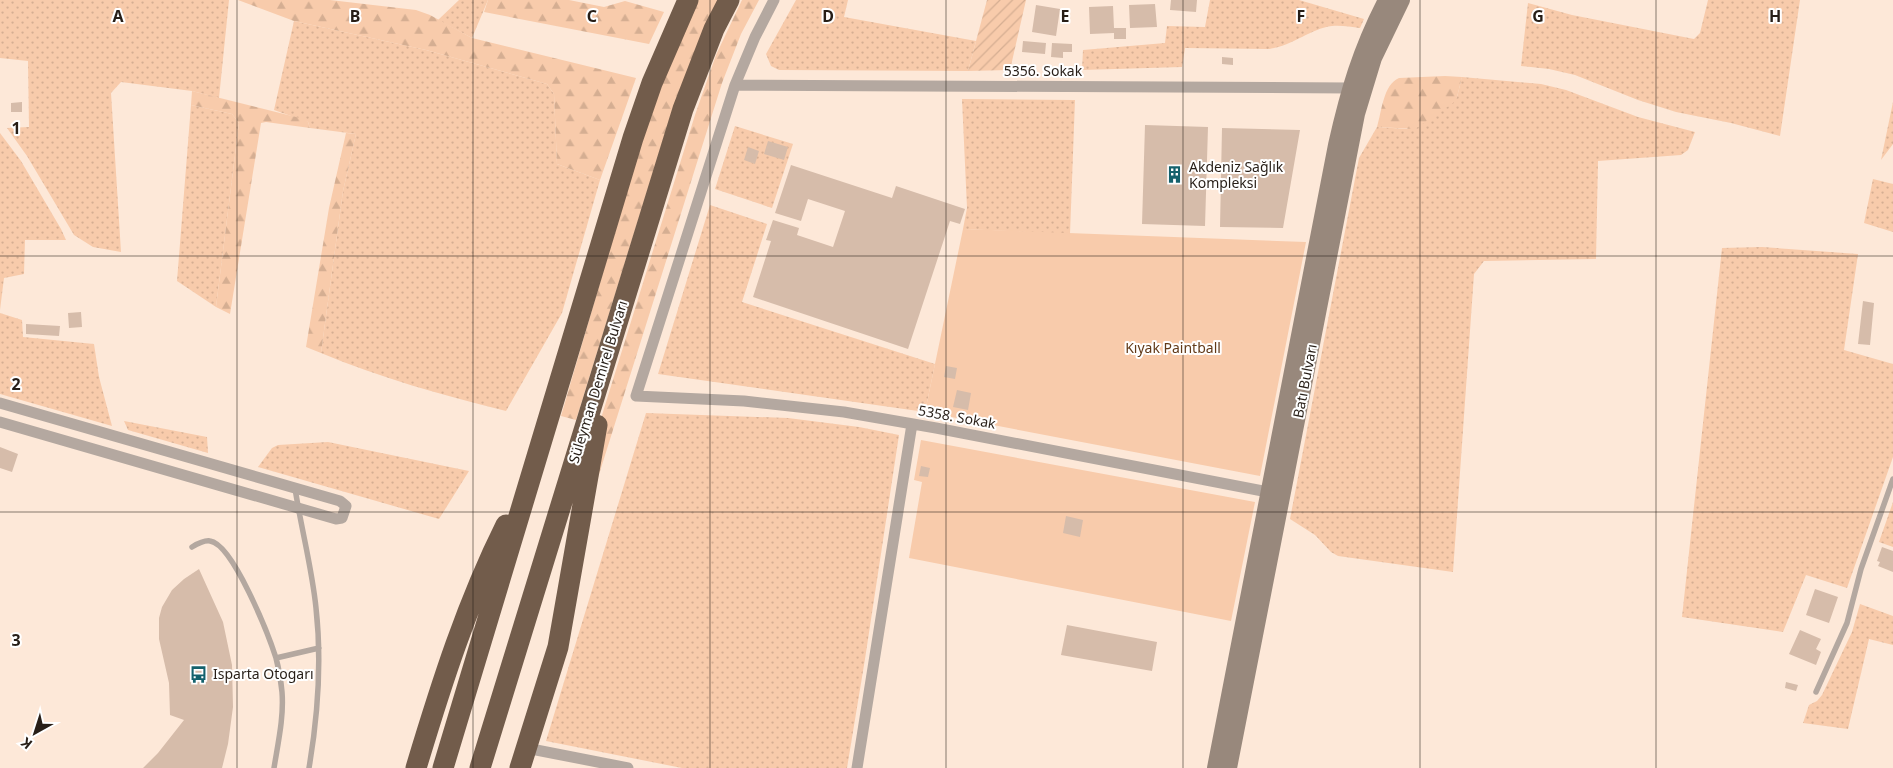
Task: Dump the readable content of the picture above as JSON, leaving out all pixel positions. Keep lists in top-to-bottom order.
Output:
{
  "streets": {
    "highway": ["Süleyman Demirel Bulvarı"],
    "street": ["5356. Sokak", "Batı Bulvarı", "5358. Sokak"]
  },
  "crossings": [
    ["5356. Sokak", "Batı Bulvarı"],
    ["5356. Sokak", "5358. Sokak"],
    ["Batı Bulvarı", "5358. Sokak"]
  ],
  "parks": ["Kıyak Paintball"],
  "places": {
    "building": ["Akdeniz Sağlık Kompleksi"],
    "bus stop": ["Isparta Otogarı"]
  },
  "north": "bottom left",
  "grid": {
    "columns": [
      "A",
      "B",
      "C",
      "D",
      "E",
      "F",
      "G",
      "H"
    ],
    "rows": ["1", "2", "3"]
  }
}
